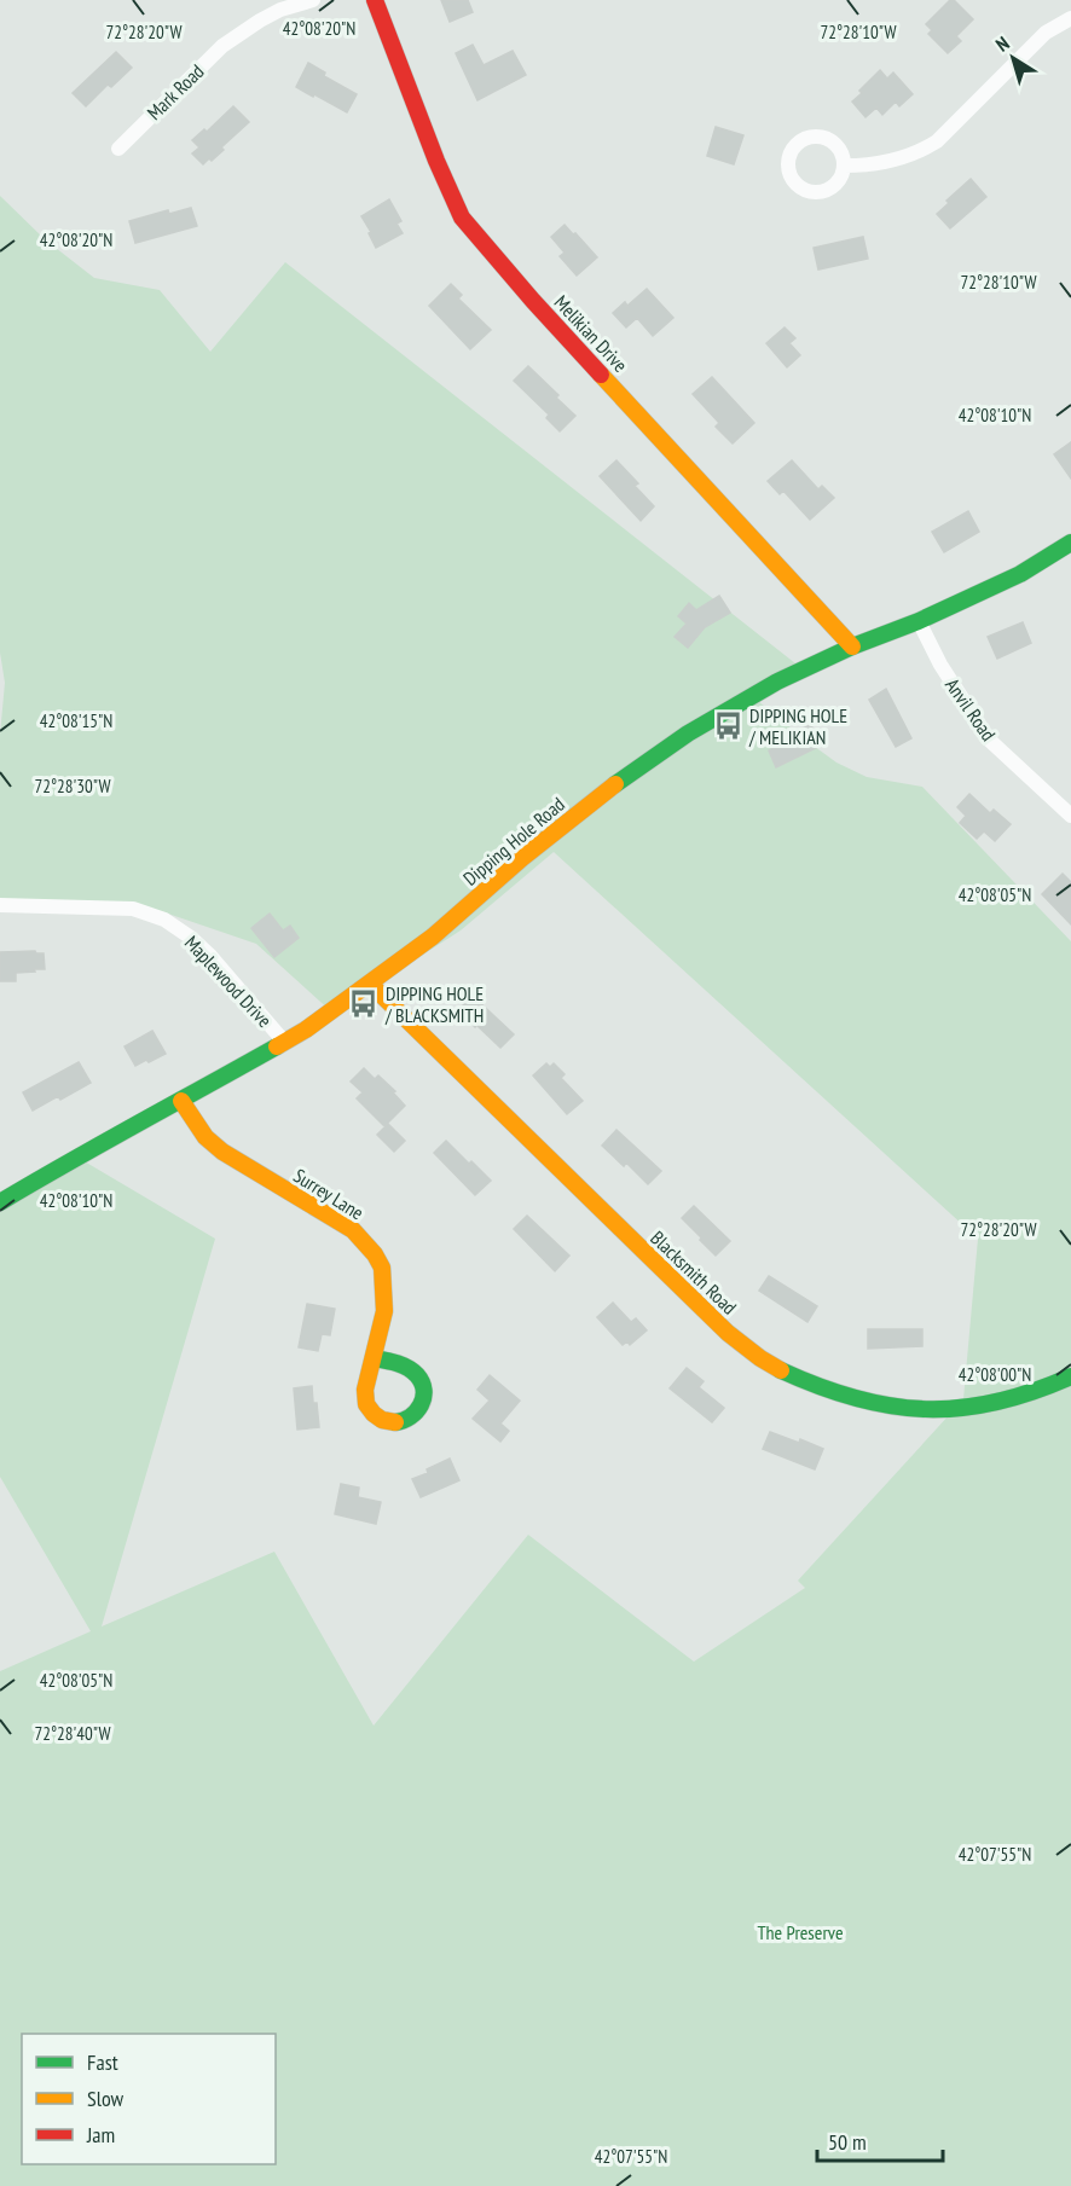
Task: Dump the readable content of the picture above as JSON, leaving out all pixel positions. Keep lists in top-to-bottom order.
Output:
{
  "streets": {
    "street": [
      "Mark Road",
      "Melikian Drive",
      "Anvil Road",
      "Dipping Hole Road",
      "Maplewood Drive",
      "Surrey Lane",
      "Blacksmith Road"
    ]
  },
  "crossings": [
    ["Melikian Drive", "Dipping Hole Road"],
    ["Anvil Road", "Dipping Hole Road"],
    ["Dipping Hole Road", "Maplewood Drive"],
    ["Dipping Hole Road", "Surrey Lane"],
    ["Dipping Hole Road", "Blacksmith Road"]
  ],
  "parks": ["The Preserve"],
  "places": {
    "bus stop": ["DIPPING HOLE / MELIKIAN", "DIPPING HOLE / BLACKSMITH"]
  },
  "legend": ["Fast", "Slow", "Jam"],
  "scale_bar": "50 m",
  "north": "top left",
  "coordinates": [
    "42°08'20\"N",
    "72°28'20\"W",
    "72°28'10\"W",
    "42°08'10\"N",
    "42°08'15\"N",
    "72°28'30\"W",
    "42°08'05\"N",
    "42°08'00\"N",
    "72°28'40\"W",
    "42°07'55\"N"
  ]
}
